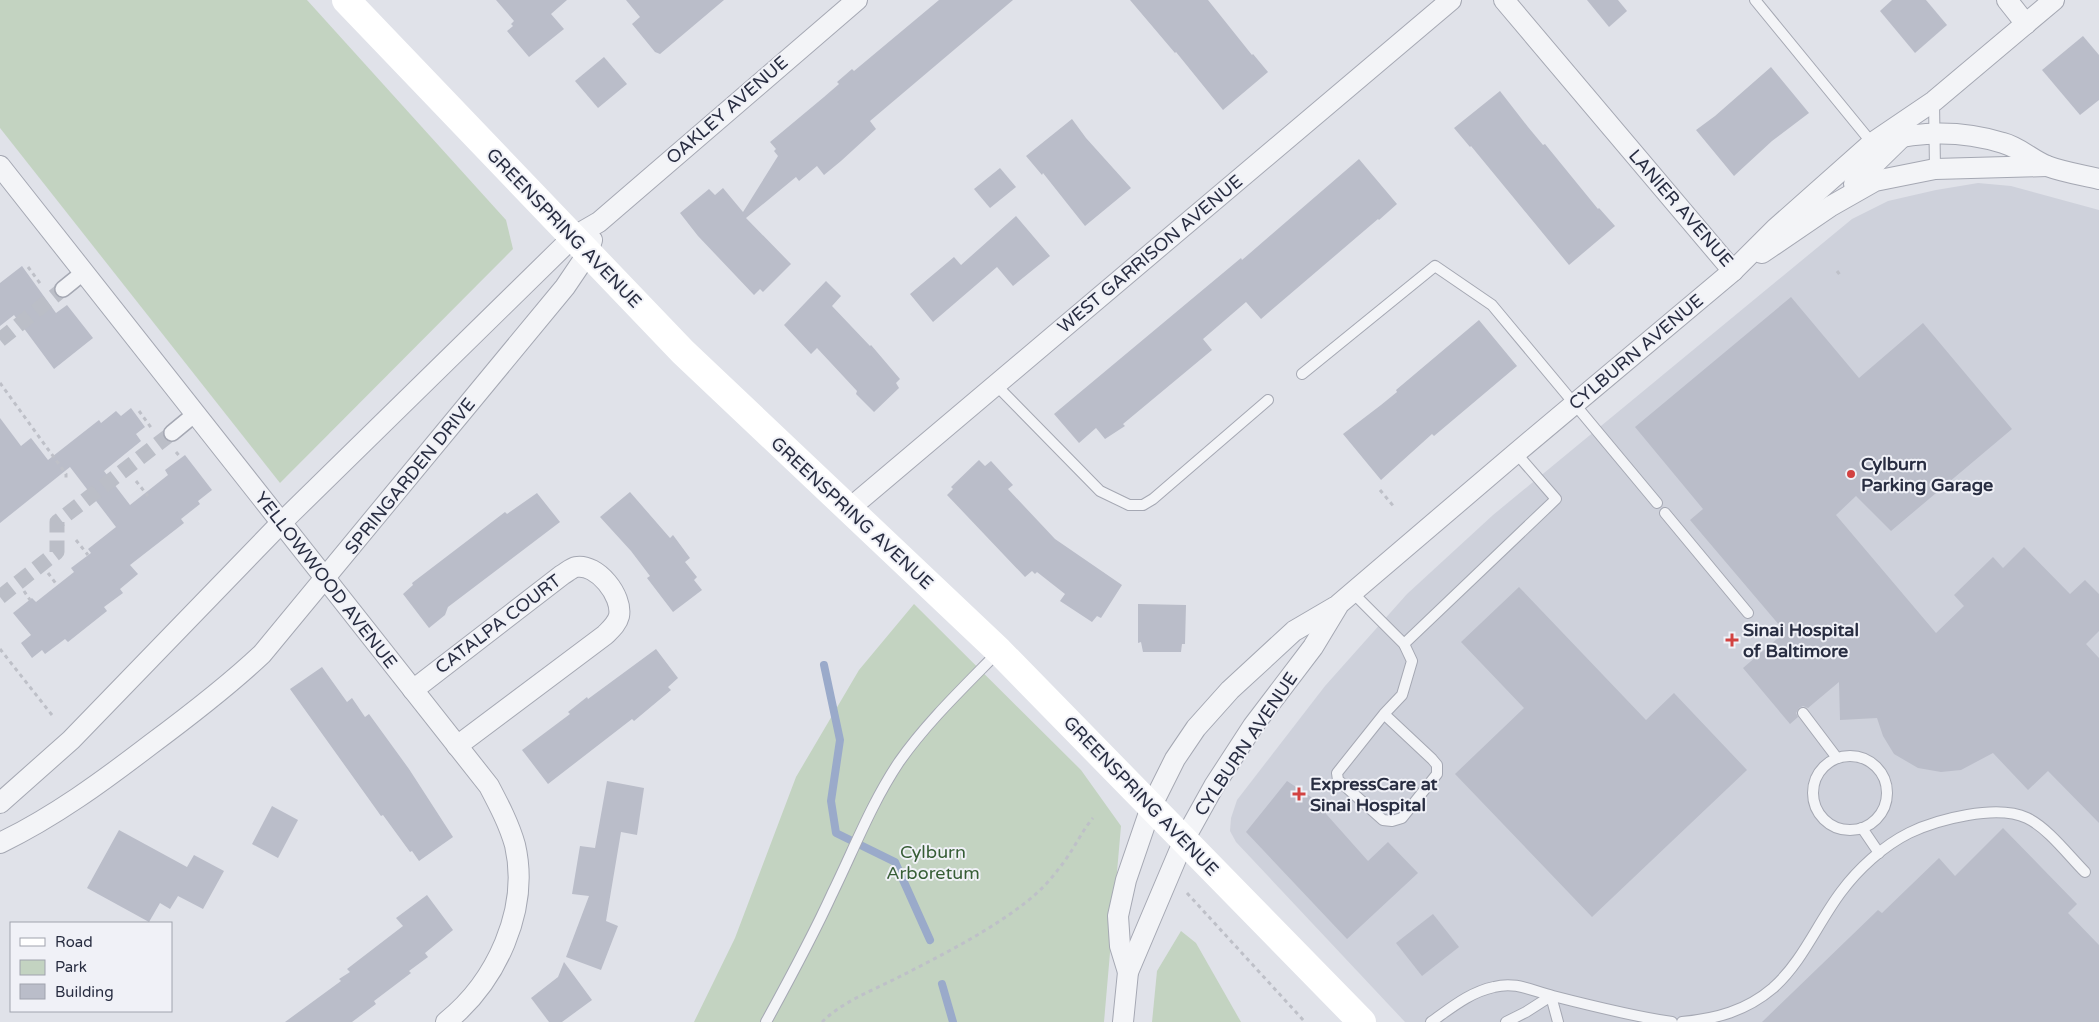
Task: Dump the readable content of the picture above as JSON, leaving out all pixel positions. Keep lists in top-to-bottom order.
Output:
{
  "streets": {
    "main road": ["GREENSPRING AVENUE"],
    "street": [
      "OAKLEY AVENUE",
      "LANIER AVENUE",
      "WEST GARRISON AVENUE",
      "CYLBURN AVENUE",
      "SPRINGARDEN DRIVE",
      "YELLOWWOOD AVENUE",
      "CATALPA COURT"
    ]
  },
  "crossings": [
    ["OAKLEY AVENUE", "GREENSPRING AVENUE"],
    ["OAKLEY AVENUE", "SPRINGARDEN DRIVE"],
    ["LANIER AVENUE", "CYLBURN AVENUE"],
    ["GREENSPRING AVENUE", "WEST GARRISON AVENUE"],
    ["GREENSPRING AVENUE", "CYLBURN AVENUE"],
    ["GREENSPRING AVENUE", "SPRINGARDEN DRIVE"],
    ["SPRINGARDEN DRIVE", "YELLOWWOOD AVENUE"],
    ["YELLOWWOOD AVENUE", "CATALPA COURT"]
  ],
  "parks": ["Cylburn Arboretum"],
  "places": {
    "other": ["Cylburn Parking Garage"],
    "health": ["Sinai Hospital of Baltimore", "ExpressCare at Sinai Hospital"]
  },
  "legend": ["Road", "Park", "Building"]
}
